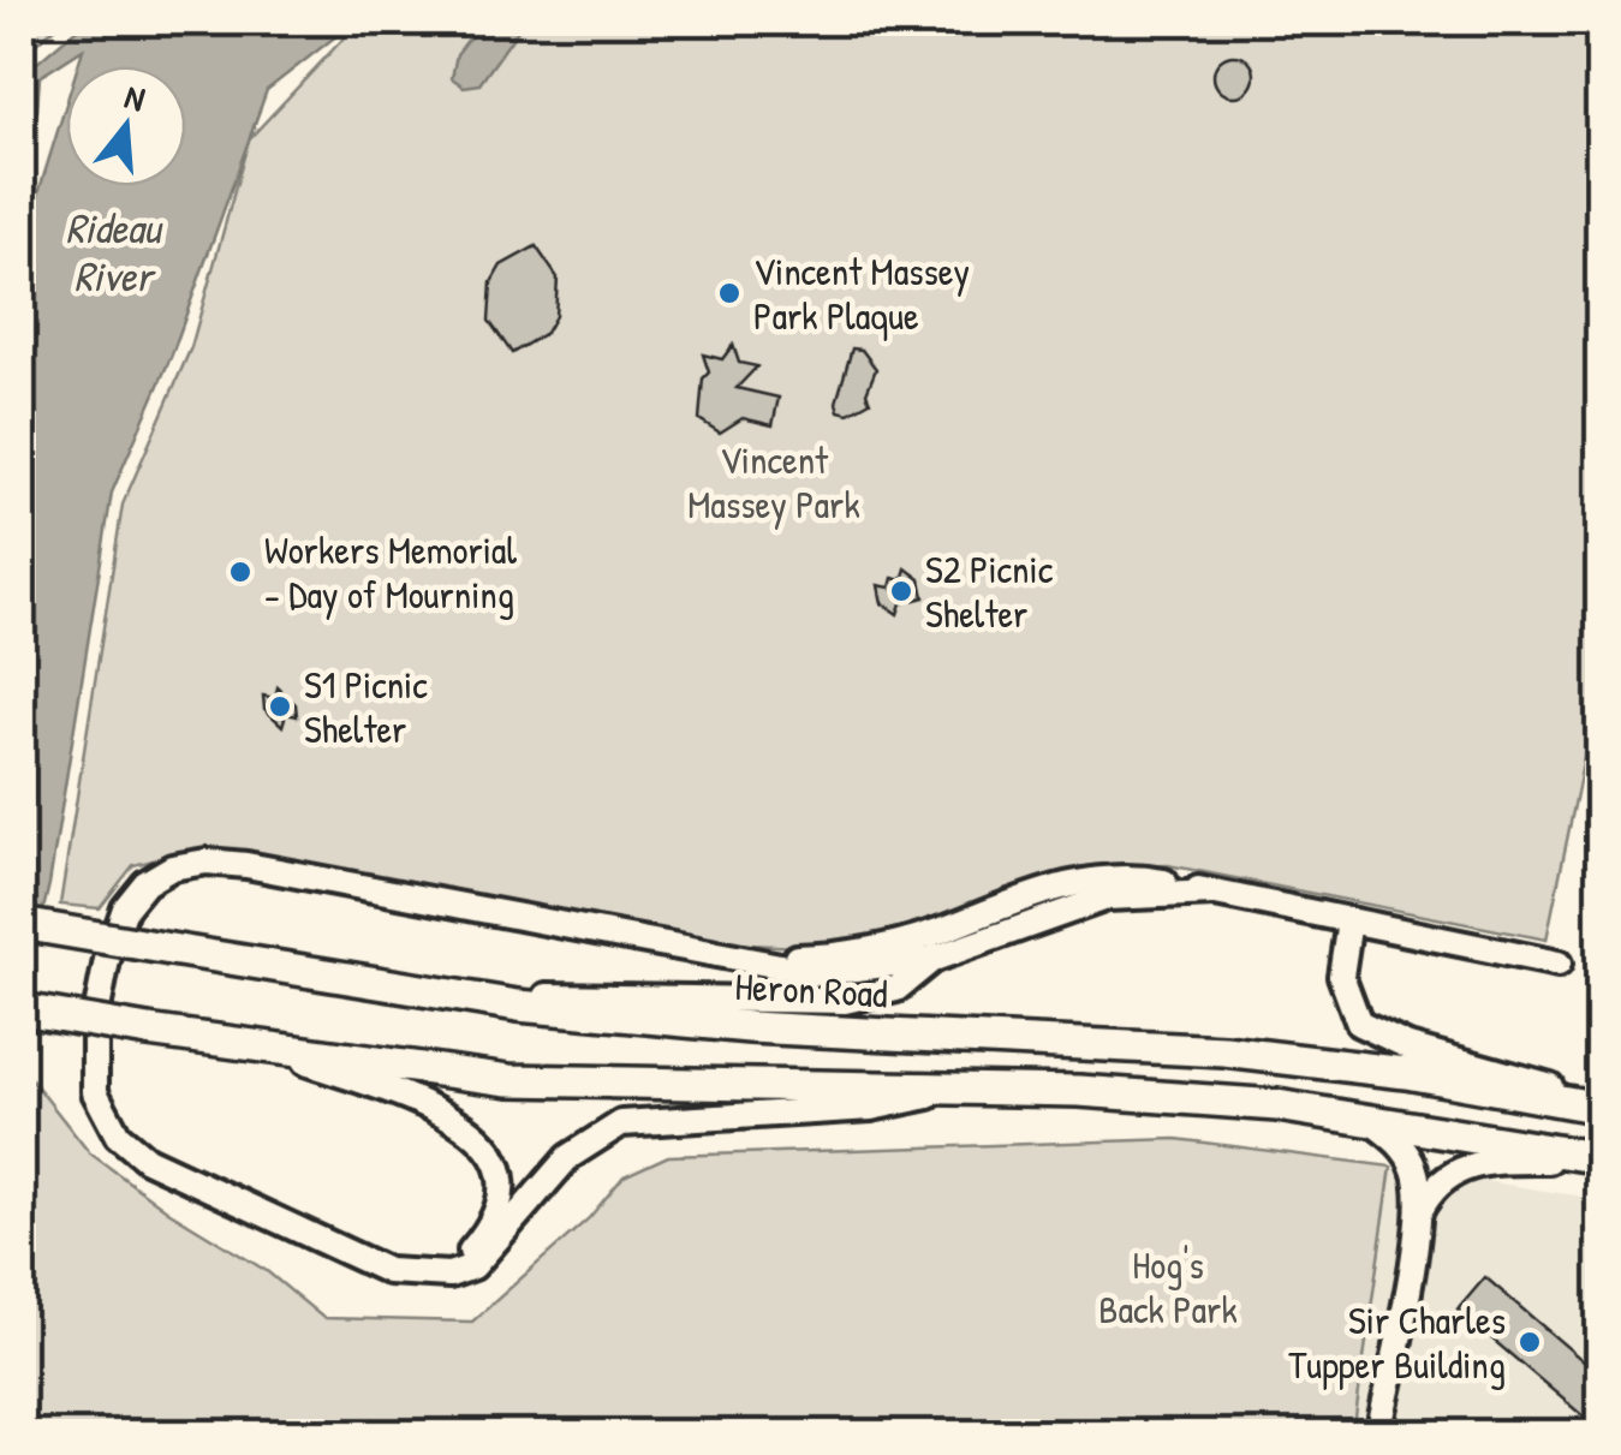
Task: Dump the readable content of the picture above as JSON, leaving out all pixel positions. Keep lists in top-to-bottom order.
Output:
{
  "streets": {
    "main road": ["Heron Road"]
  },
  "water": ["Rideau River"],
  "parks": ["Vincent Massey Park", "Hog's Back Park"],
  "places": [
    "Vincent Massey Park Plaque",
    "Workers Memorial - Day of Mourning",
    "S2 Picnic Shelter",
    "S1 Picnic Shelter",
    "Sir Charles Tupper Building"
  ],
  "north": "top"
}
